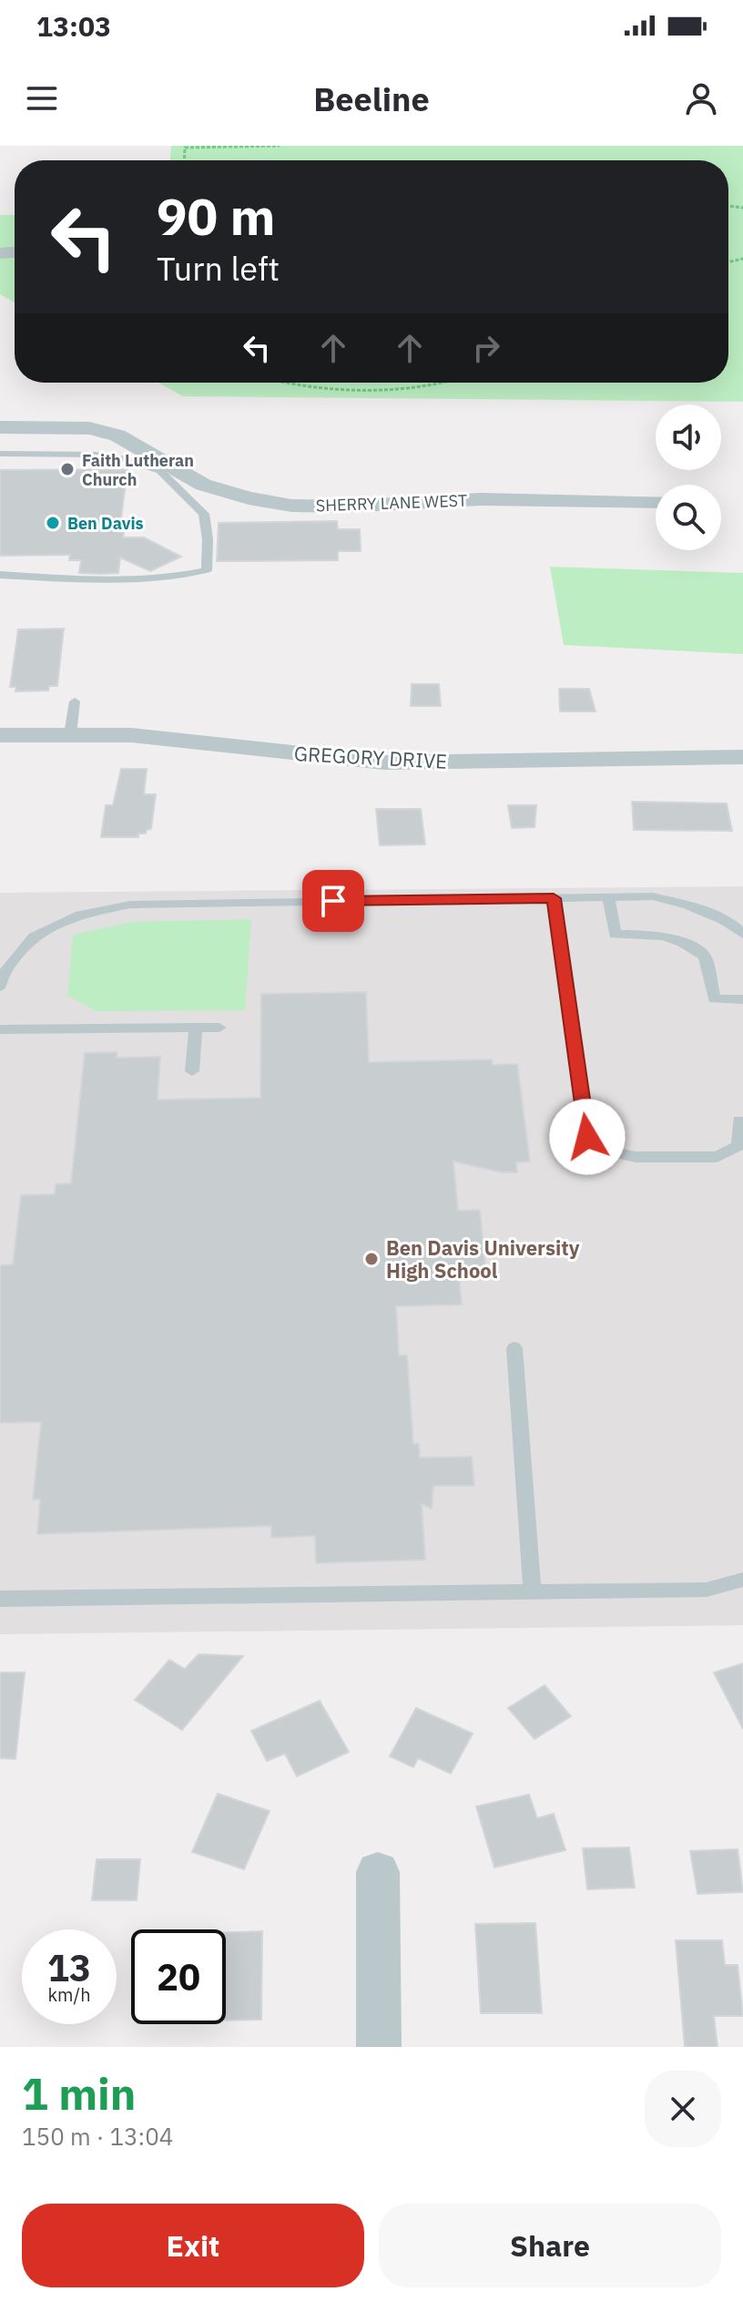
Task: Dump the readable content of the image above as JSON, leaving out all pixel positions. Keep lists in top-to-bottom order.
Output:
{
  "streets": {
    "street": ["SHERRY LANE WEST", "GREGORY DRIVE"]
  },
  "places": ["Faith Lutheran Church", "Ben Davis", "Ben Davis University High School"],
  "page": {
    "status": "13:03",
    "header": "Beeline",
    "turn": ["90 m", "Turn left"],
    "speed": "13 km/h",
    "limit": "20",
    "heading": ["1 min", "150 m · 13:04"],
    "buttons": ["Exit", "Share"]
  }
}
